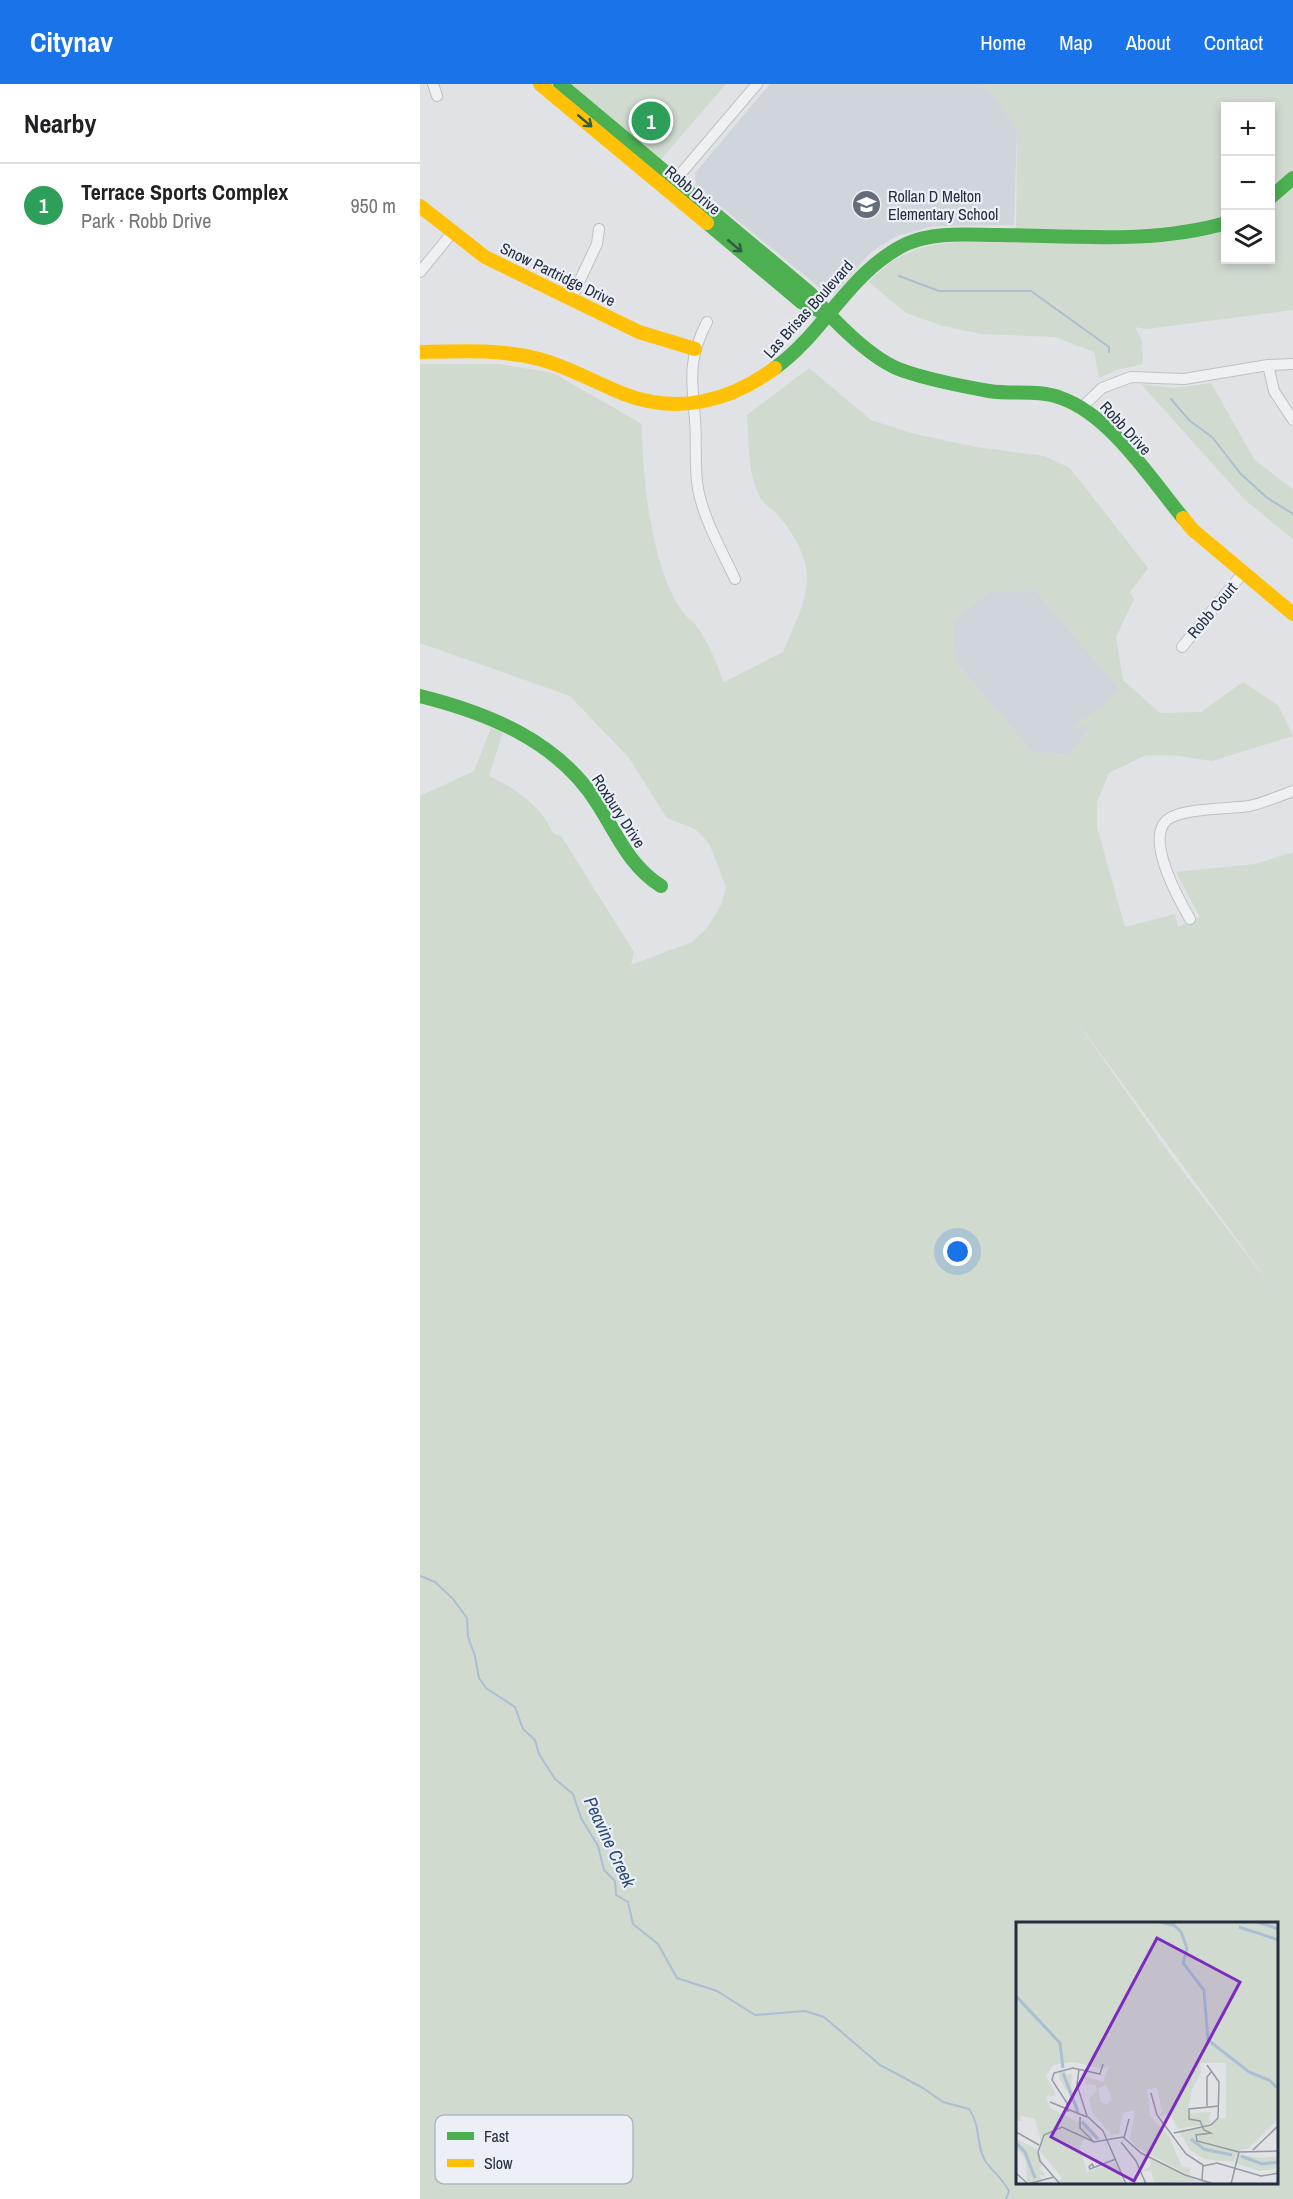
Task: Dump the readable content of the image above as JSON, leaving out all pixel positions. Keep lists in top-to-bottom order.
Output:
{
  "streets": {
    "street": [
      "Robb Drive",
      "Snow Partridge Drive",
      "Las Brisas Boulevard",
      "Robb Court",
      "Roxbury Drive"
    ]
  },
  "crossings": [
    ["Robb Drive", "Las Brisas Boulevard"],
    ["Robb Drive", "Robb Court"]
  ],
  "water": ["Peavine Creek"],
  "places": {
    "school or university": ["Rollan D Melton Elementary School"]
  },
  "legend": ["Fast", "Slow"],
  "page": {
    "header": "Citynav",
    "nav": [
      "Home",
      "Map",
      "About",
      "Contact"
    ],
    "heading": "Nearby",
    "pins": "1",
    "map_buttons": ["+", "−"],
    "list": [
      {
        "mark": "1",
        "name": "Terrace Sports Complex",
        "note": "Park · Robb Drive",
        "value": "950 m"
      }
    ]
  }
}
